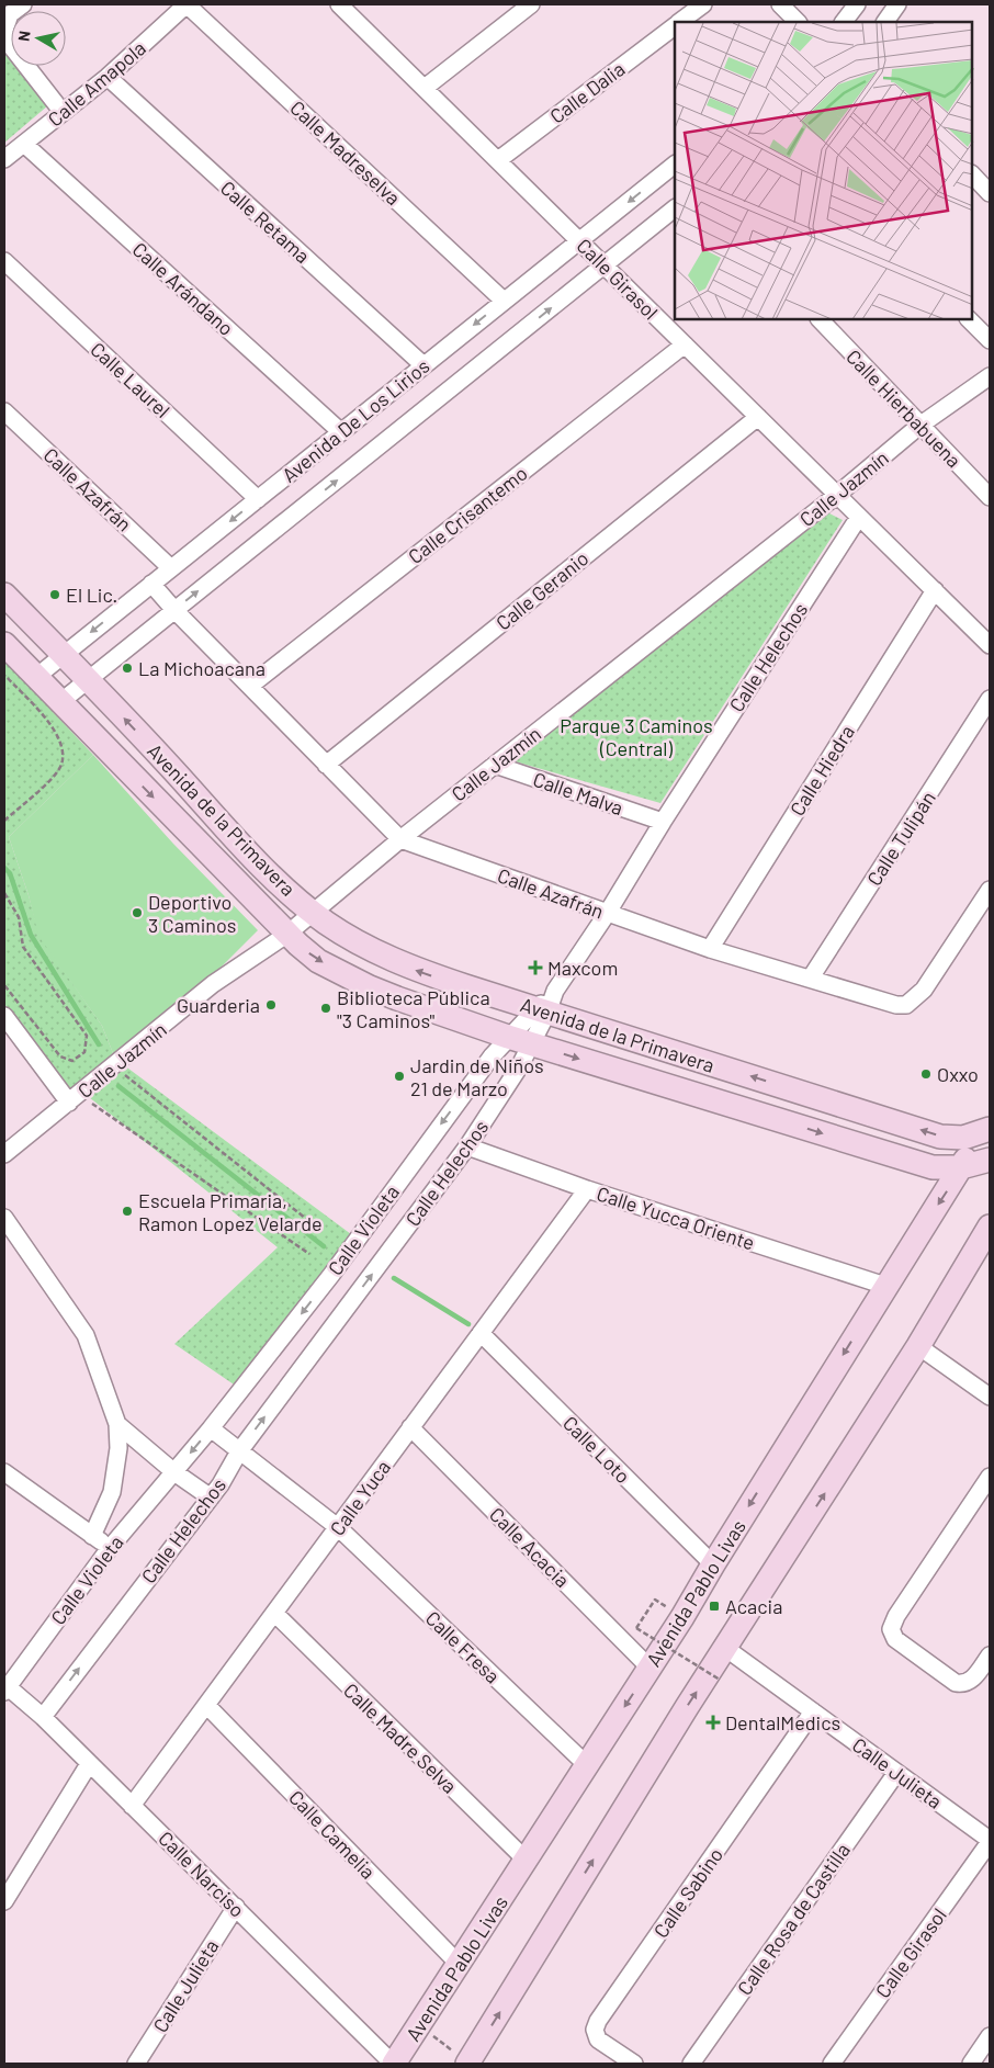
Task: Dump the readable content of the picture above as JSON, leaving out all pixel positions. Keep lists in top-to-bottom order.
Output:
{
  "streets": {
    "street": [
      "Calle Amapola",
      "Calle Dalia",
      "Calle Madreselva",
      "Calle Retama",
      "Calle Girasol",
      "Calle Arándano",
      "Calle Laurel",
      "Calle Hierbabuena",
      "Avenida De Los Lirios",
      "Calle Jazmín",
      "Calle Azafrán",
      "Calle Crisantemo",
      "Calle Geranio",
      "Calle Helechos",
      "Calle Hiedra",
      "Calle Malva",
      "Avenida de la Primavera",
      "Calle Tulipán",
      "Calle Yucca Oriente",
      "Calle Violeta",
      "Calle Loto",
      "Calle Yuca",
      "Calle Acacia",
      "Avenida Pablo Livas",
      "Calle Fresa",
      "Calle Madre Selva",
      "Calle Julieta",
      "Calle Camelia",
      "Calle Narciso",
      "Calle Sabino",
      "Calle Rosa de Castilla"
    ]
  },
  "crossings": [
    ["Calle Amapola", "Calle Madreselva"],
    ["Calle Amapola", "Calle Retama"],
    ["Calle Amapola", "Calle Arándano"],
    ["Calle Dalia", "Calle Girasol"],
    ["Calle Madreselva", "Avenida De Los Lirios"],
    ["Calle Retama", "Avenida De Los Lirios"],
    ["Calle Girasol", "Avenida De Los Lirios"],
    ["Calle Girasol", "Calle Jazmín"],
    ["Calle Girasol", "Calle Crisantemo"],
    ["Calle Girasol", "Calle Geranio"],
    ["Calle Girasol", "Calle Helechos"],
    ["Calle Girasol", "Calle Hiedra"],
    ["Calle Girasol", "Calle Julieta"],
    ["Calle Arándano", "Avenida De Los Lirios"],
    ["Calle Laurel", "Avenida De Los Lirios"],
    ["Calle Hierbabuena", "Calle Jazmín"],
    ["Avenida De Los Lirios", "Calle Azafrán"],
    ["Avenida De Los Lirios", "Avenida de la Primavera"],
    ["Calle Jazmín", "Calle Azafrán"],
    ["Calle Jazmín", "Calle Malva"],
    ["Calle Jazmín", "Avenida de la Primavera"],
    ["Calle Azafrán", "Calle Crisantemo"],
    ["Calle Azafrán", "Calle Geranio"],
    ["Calle Azafrán", "Calle Helechos"],
    ["Calle Azafrán", "Calle Hiedra"],
    ["Calle Azafrán", "Calle Tulipán"],
    ["Calle Helechos", "Calle Malva"],
    ["Calle Helechos", "Avenida de la Primavera"],
    ["Calle Helechos", "Calle Yucca Oriente"],
    ["Calle Helechos", "Calle Violeta"],
    ["Calle Helechos", "Calle Fresa"],
    ["Calle Helechos", "Calle Narciso"],
    ["Avenida de la Primavera", "Calle Violeta"],
    ["Avenida de la Primavera", "Avenida Pablo Livas"],
    ["Calle Yucca Oriente", "Calle Yuca"],
    ["Calle Yucca Oriente", "Avenida Pablo Livas"],
    ["Calle Violeta", "Calle Fresa"],
    ["Calle Violeta", "Calle Narciso"],
    ["Calle Loto", "Calle Yuca"],
    ["Calle Loto", "Avenida Pablo Livas"],
    ["Calle Yuca", "Calle Acacia"],
    ["Calle Yuca", "Calle Fresa"],
    ["Calle Yuca", "Calle Madre Selva"],
    ["Calle Yuca", "Calle Camelia"],
    ["Calle Yuca", "Calle Narciso"],
    ["Calle Acacia", "Avenida Pablo Livas"],
    ["Avenida Pablo Livas", "Calle Fresa"],
    ["Avenida Pablo Livas", "Calle Madre Selva"],
    ["Avenida Pablo Livas", "Calle Camelia"],
    ["Avenida Pablo Livas", "Calle Narciso"],
    ["Calle Julieta", "Calle Narciso"],
    ["Calle Julieta", "Calle Sabino"],
    ["Calle Julieta", "Calle Rosa de Castilla"]
  ],
  "one_way": ["Calle Helechos", "Calle Violeta"],
  "parks": ["Parque 3 Caminos (Central)"],
  "places": {
    "other": [
      "El Lic.",
      "La Michoacana",
      "Deportivo 3 Caminos",
      "Guarderia",
      "Biblioteca Pública \"3 Caminos\"",
      "Oxxo",
      "Jardin de Niños 21 de Marzo",
      "Escuela Primaria, Ramon Lopez Velarde"
    ],
    "health": ["Maxcom", "DentalMedics"],
    "transit": ["Acacia"]
  },
  "north": "left"
}
